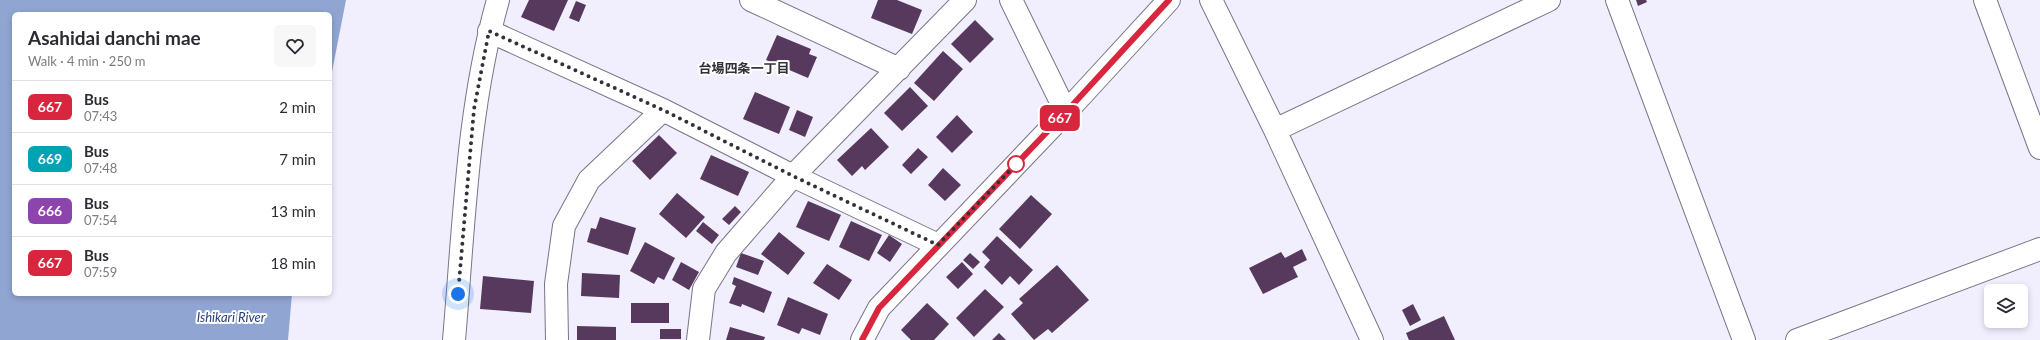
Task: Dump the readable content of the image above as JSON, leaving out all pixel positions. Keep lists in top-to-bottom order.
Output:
{
  "districts": ["台場四条一丁目"],
  "water": ["Ishikari River"],
  "lines": ["bus line 667"],
  "page": {
    "on_map": "667",
    "heading": ["Asahidai danchi mae", "Walk · 4 min · 250 m"],
    "list": [
      {
        "mark": "667",
        "name": "Bus",
        "note": "07:43",
        "value": "2 min"
      },
      {
        "mark": "669",
        "name": "Bus",
        "note": "07:48",
        "value": "7 min"
      },
      {
        "mark": "666",
        "name": "Bus",
        "note": "07:54",
        "value": "13 min"
      },
      {
        "mark": "667",
        "name": "Bus",
        "note": "07:59",
        "value": "18 min"
      }
    ]
  }
}
